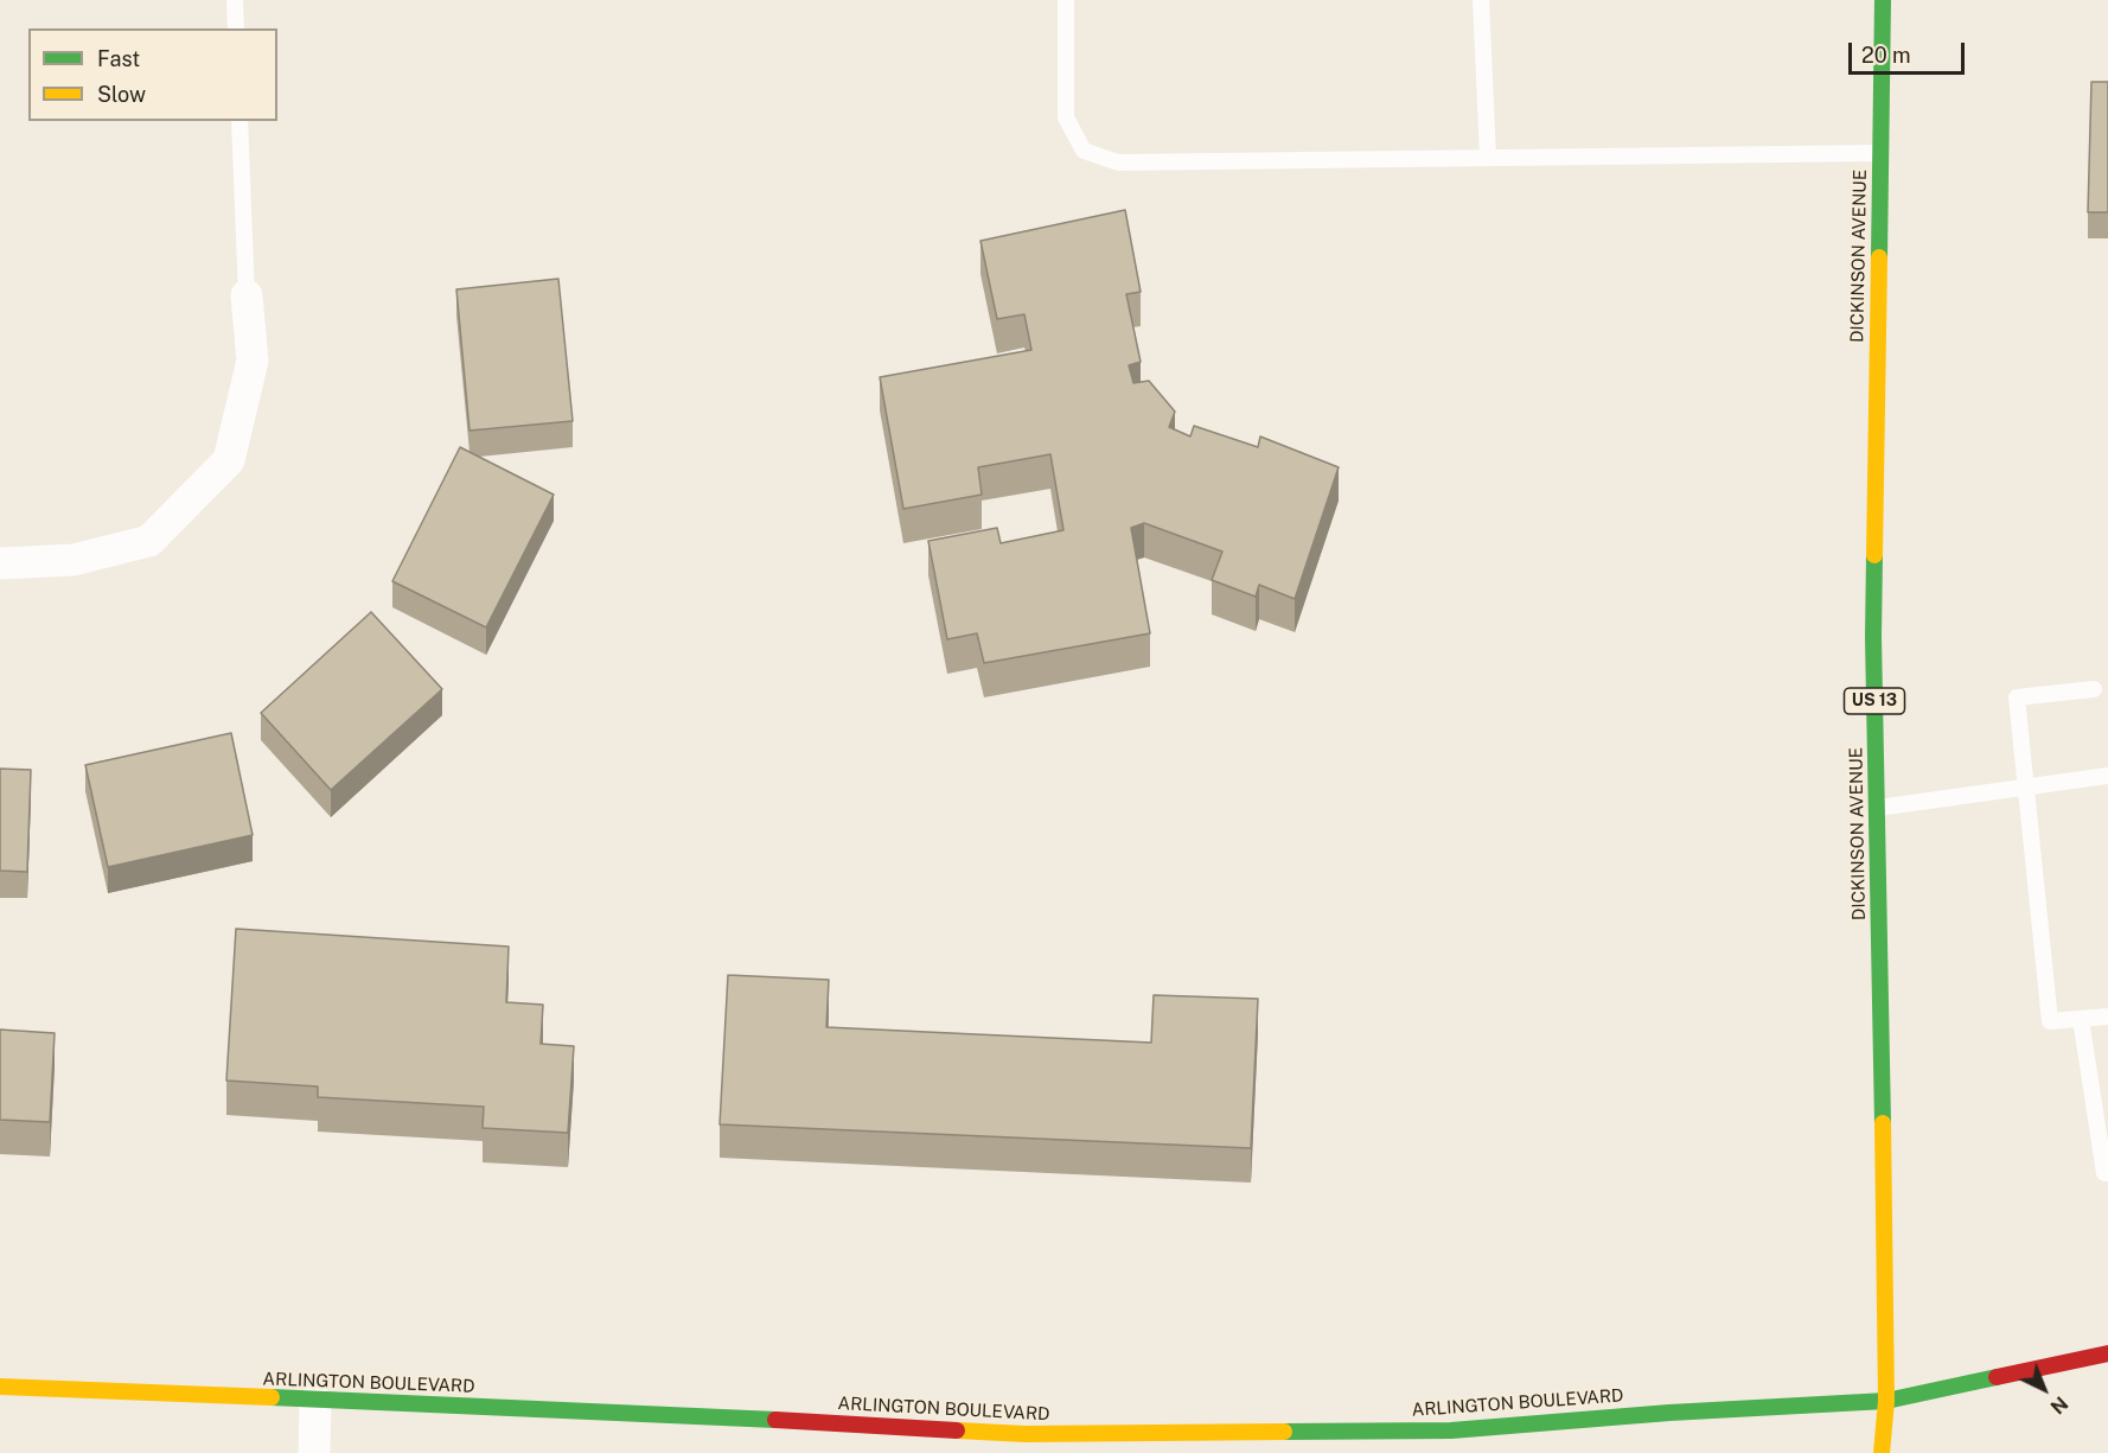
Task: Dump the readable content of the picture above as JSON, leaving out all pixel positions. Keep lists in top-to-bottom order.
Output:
{
  "streets": {
    "main road": ["DICKINSON AVENUE", "US 13", "ARLINGTON BOULEVARD"]
  },
  "crossings": [
    ["DICKINSON AVENUE", "ARLINGTON BOULEVARD"]
  ],
  "legend": ["Fast", "Slow"],
  "scale_bar": "20 m",
  "north": "bottom right"
}
